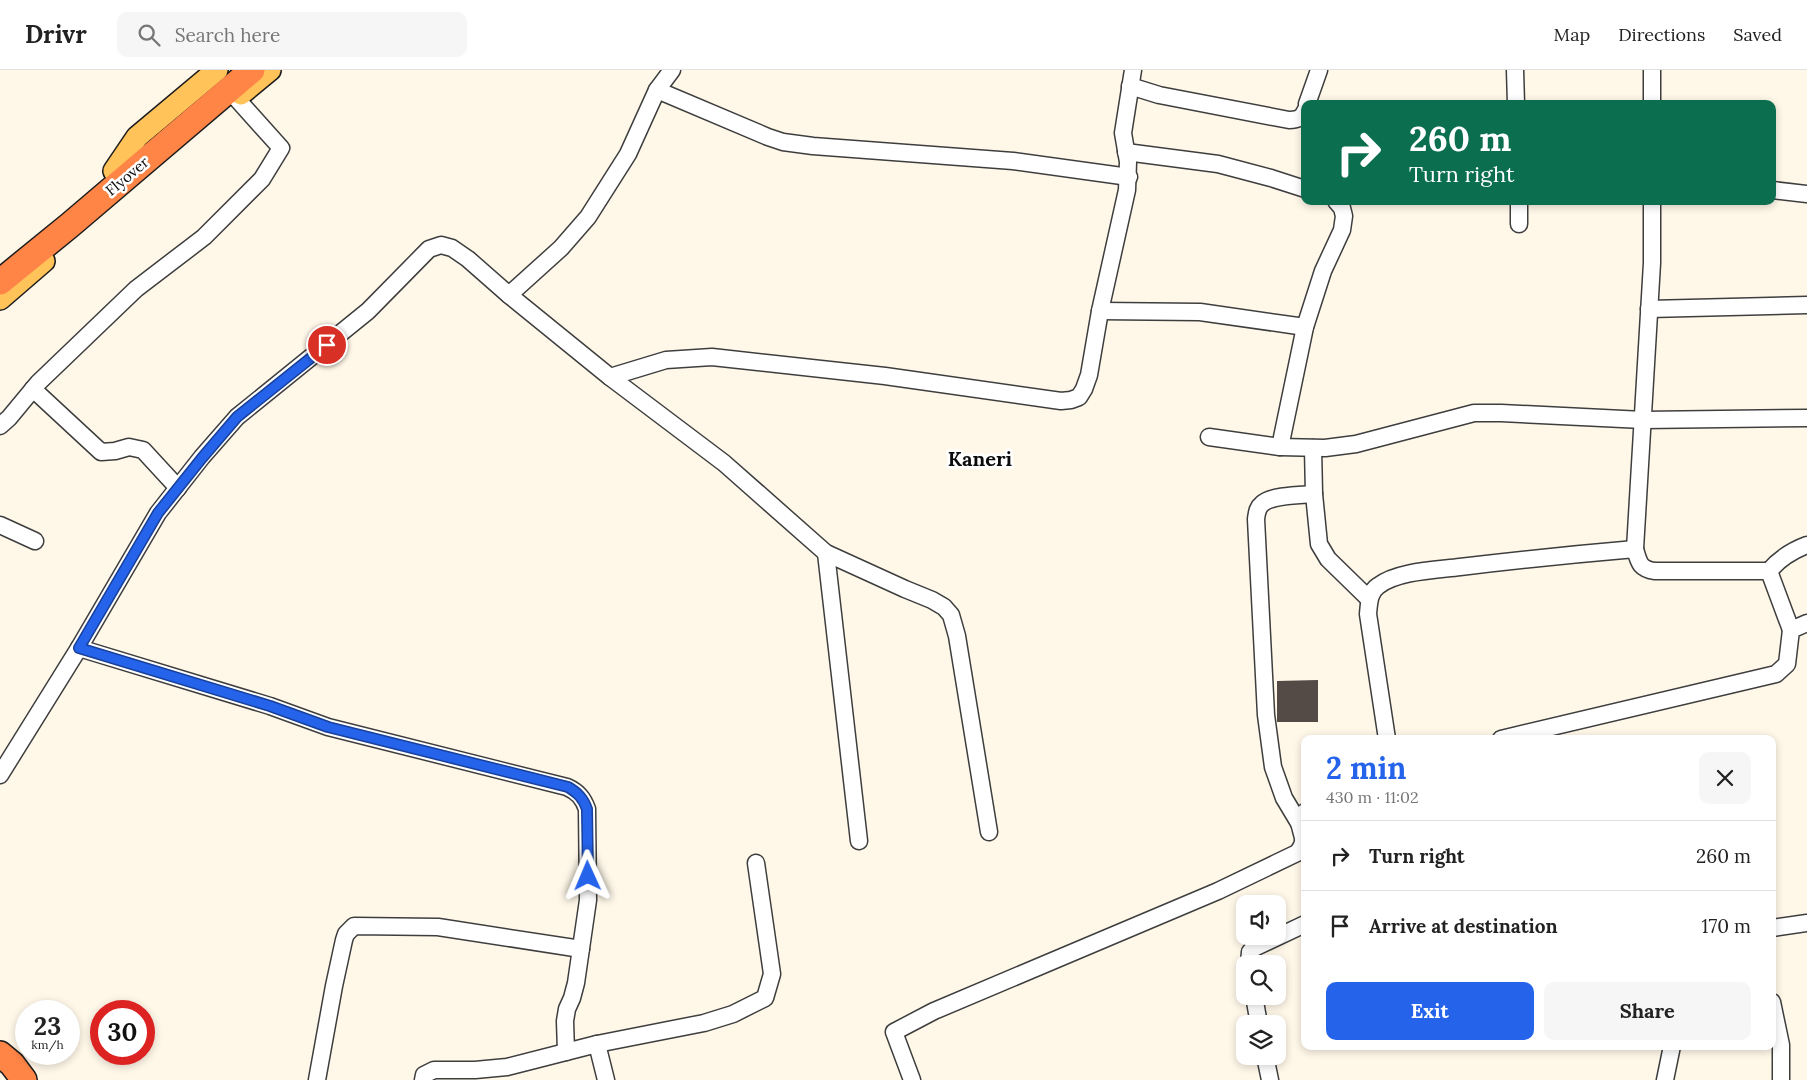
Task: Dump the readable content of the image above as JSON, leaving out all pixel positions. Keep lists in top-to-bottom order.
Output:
{
  "streets": {
    "highway": ["Flyover"]
  },
  "districts": ["Kaneri"],
  "page": {
    "header": "Drivr",
    "search": "Search here",
    "nav": ["Map", "Directions", "Saved"],
    "turn": ["260 m", "Turn right"],
    "heading": ["2 min", "430 m · 11:02"],
    "list": [
      {
        "name": "Turn right",
        "value": "260 m"
      },
      {
        "name": "Arrive at destination",
        "value": "170 m"
      }
    ],
    "buttons": ["Exit", "Share"],
    "speed": "23 km/h",
    "limit": "30"
  }
}
